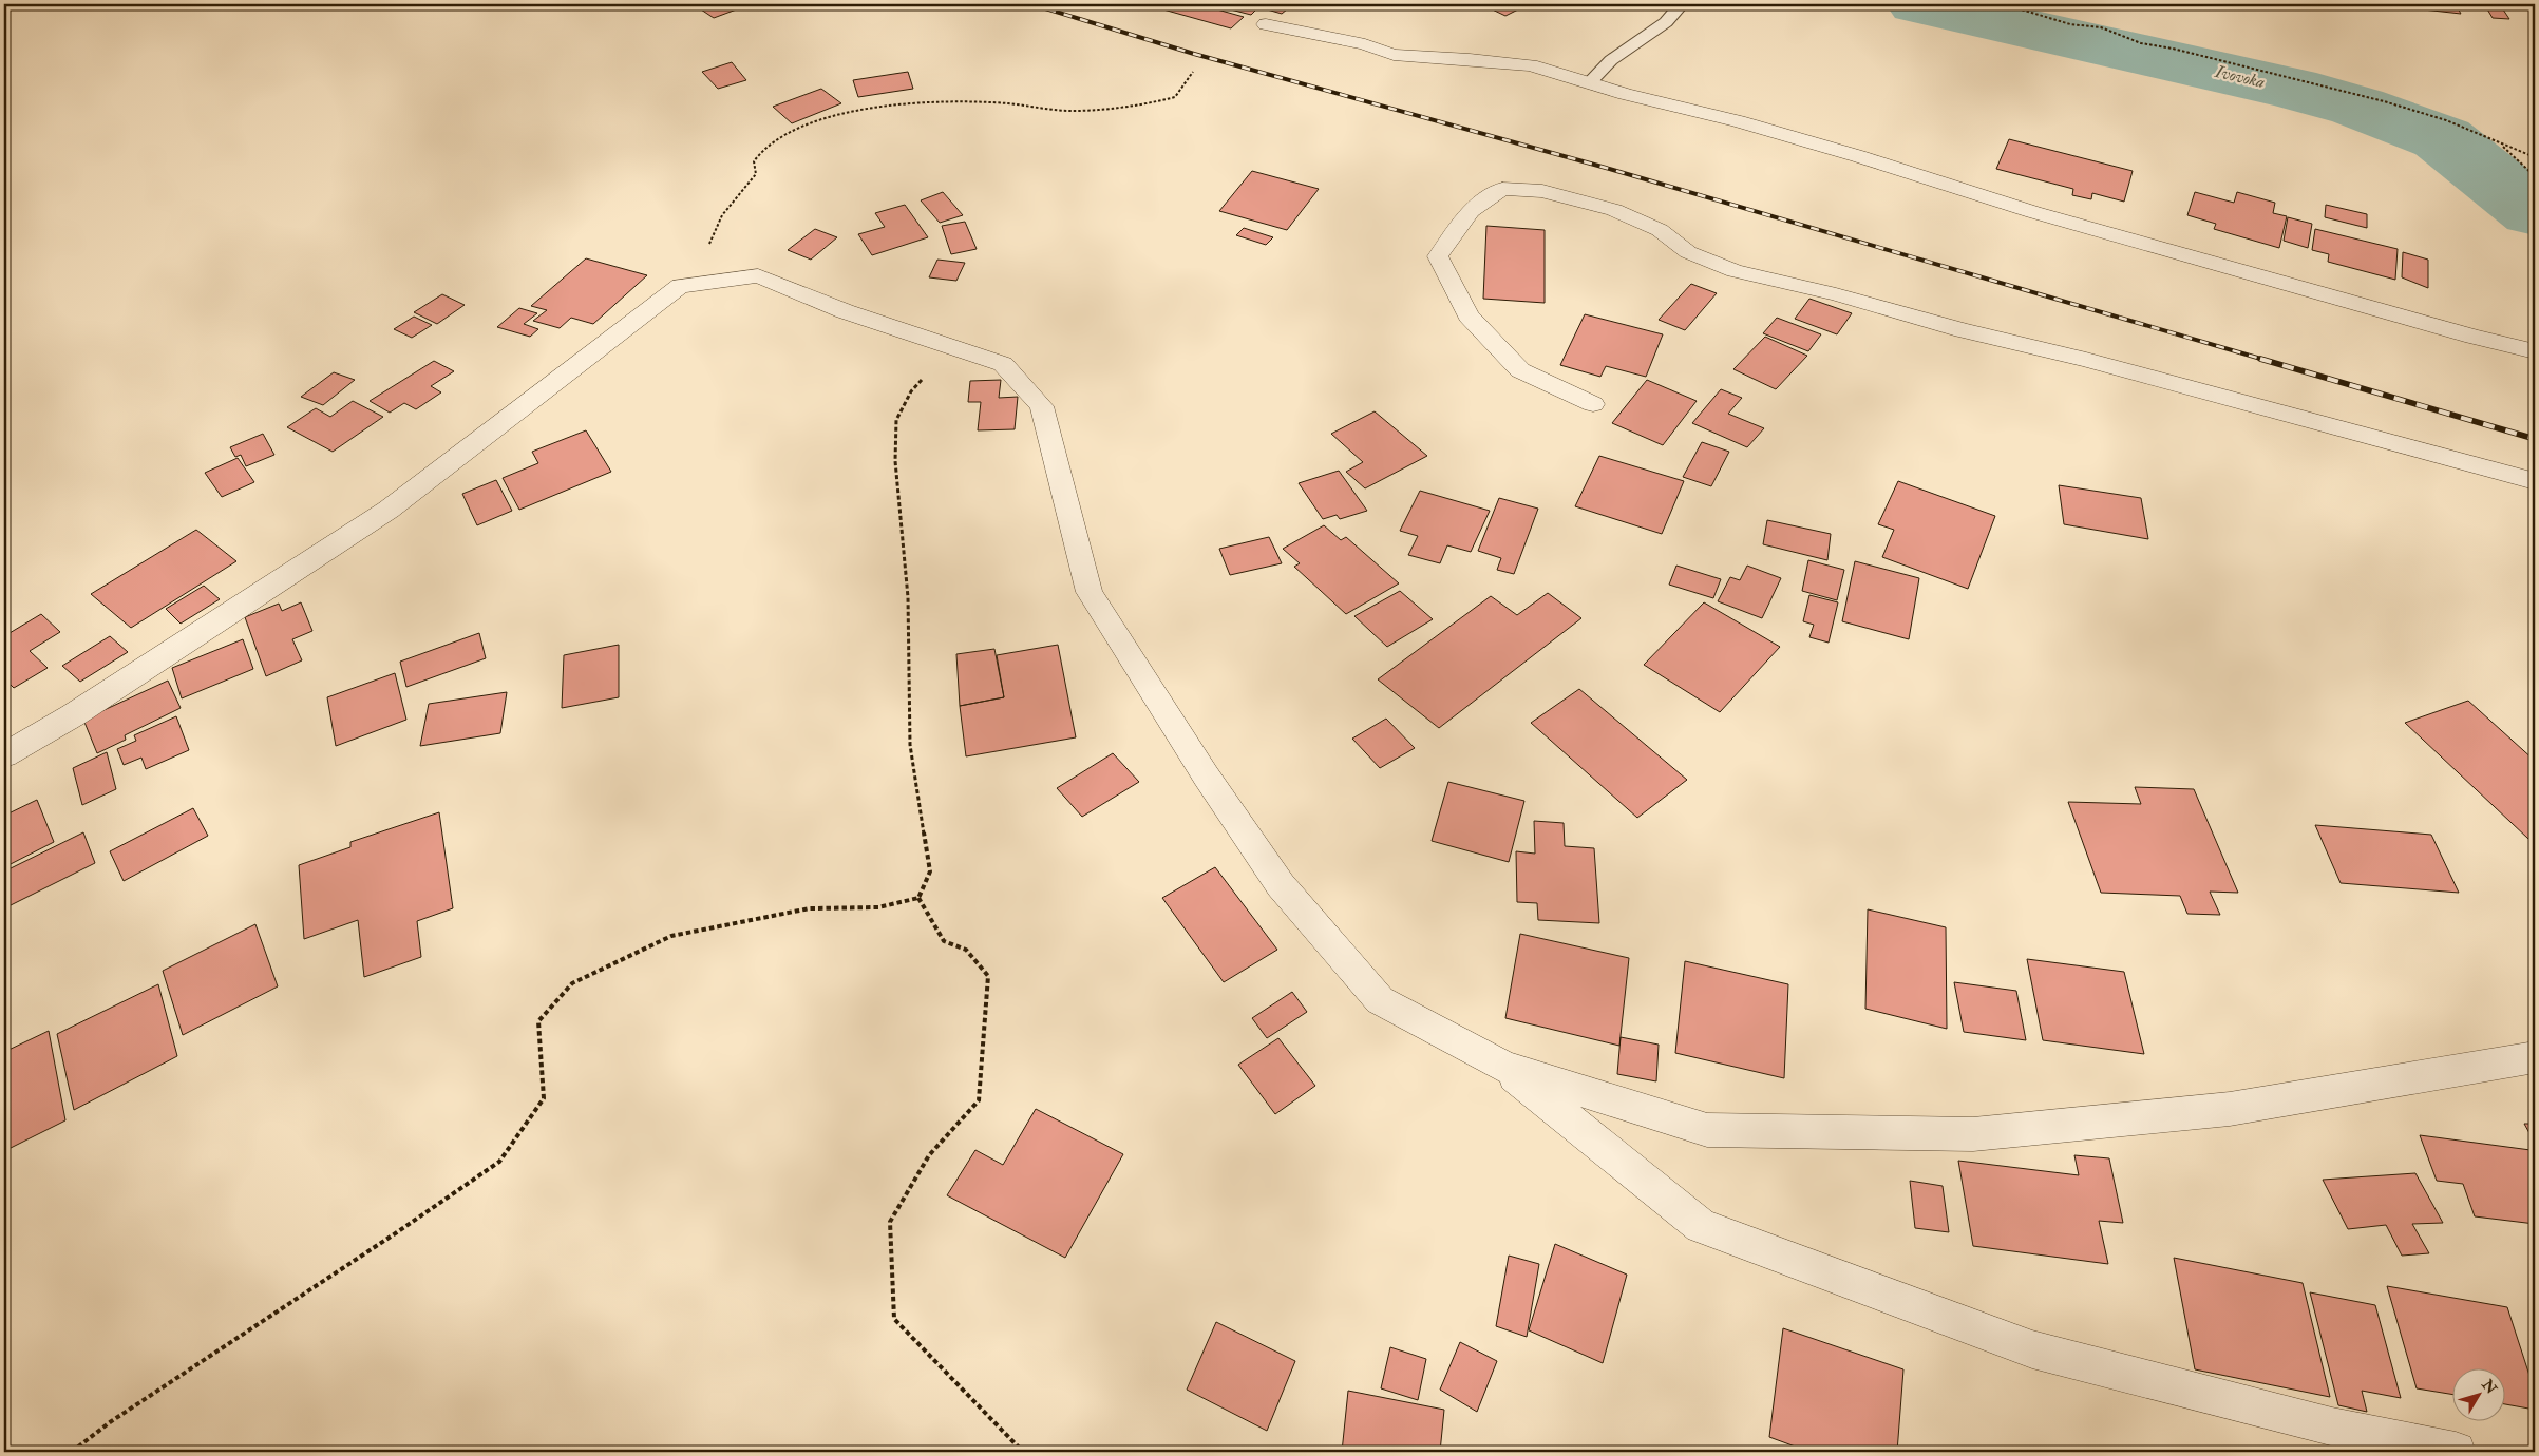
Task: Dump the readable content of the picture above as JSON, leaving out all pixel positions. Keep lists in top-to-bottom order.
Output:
{
  "water": ["Ivovoka"],
  "north": "top right"
}
